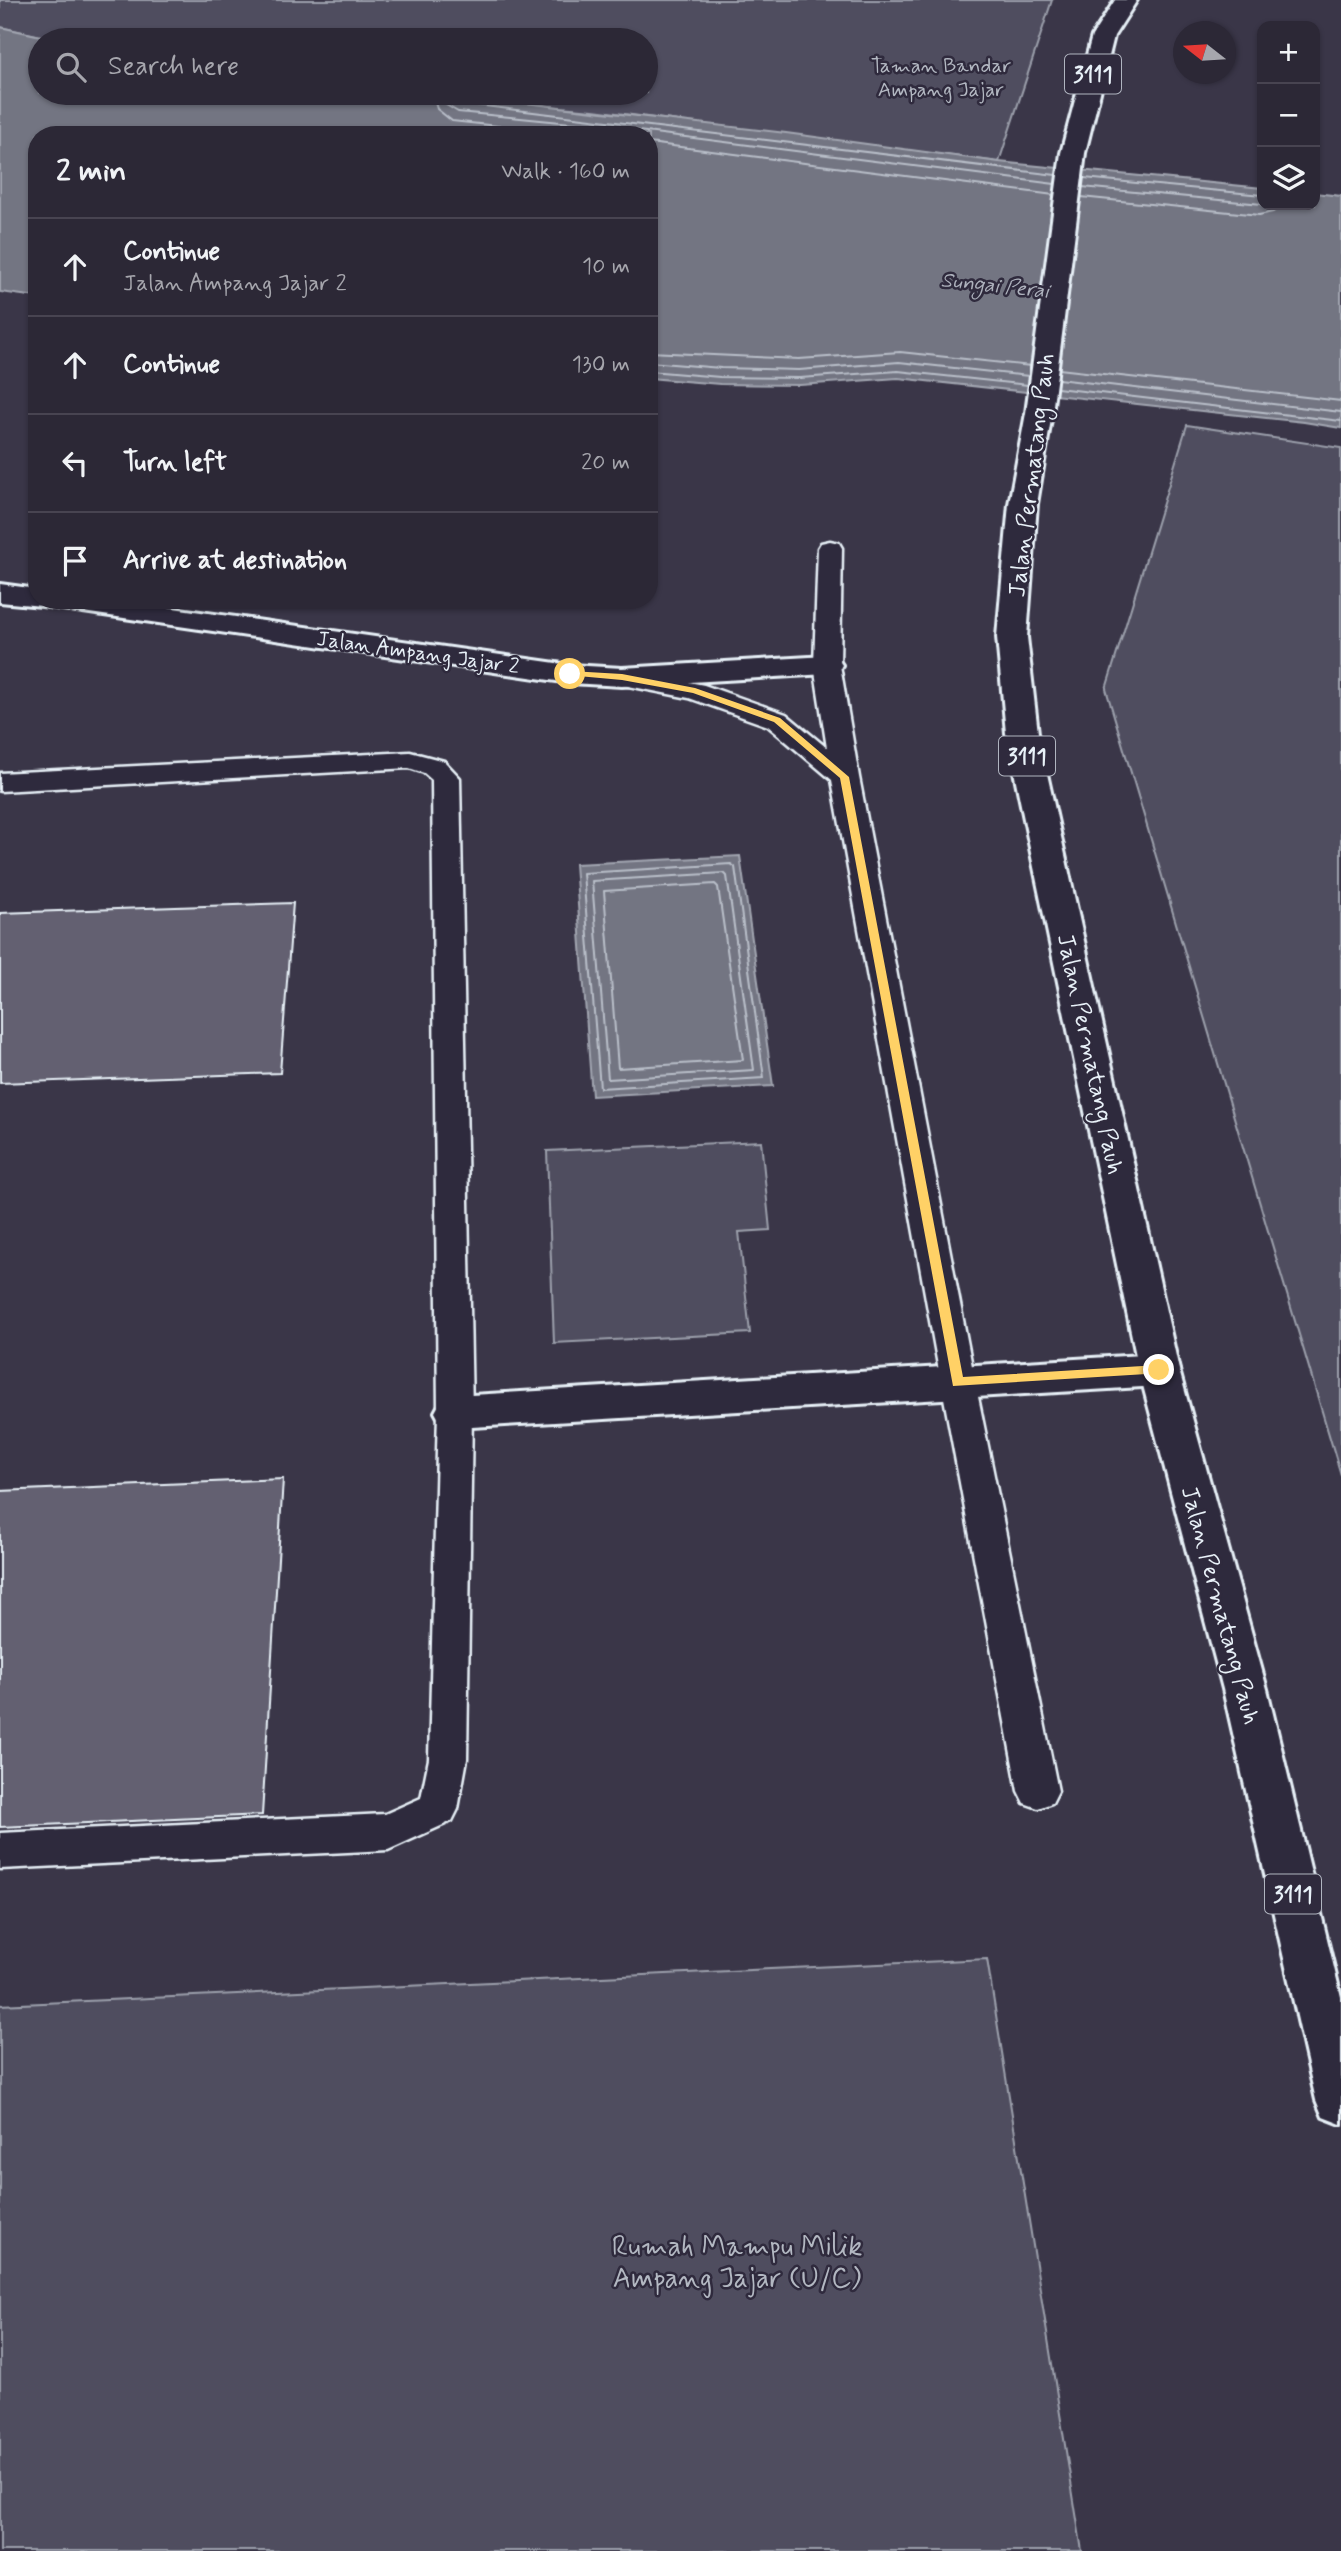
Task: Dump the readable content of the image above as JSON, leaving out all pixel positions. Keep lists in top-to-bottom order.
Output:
{
  "streets": {
    "main road": ["3111", "Jalan Permatang Pauh", "Jalan Ampang Jajar 2"]
  },
  "water": ["Sungai Perai"],
  "parks": ["Taman Bandar Ampang Jajar", "Rumah Mampu Milik Ampang Jajar (U/C)"],
  "north": "left",
  "page": {
    "map_buttons": ["+", "−"],
    "search": "Search here",
    "heading": ["2 min", "Walk · 160 m"],
    "list": [
      ["Continue", "Jalan Ampang Jajar 2", "10 m"],
      ["Continue", "130 m"],
      ["Turn left", "20 m"],
      "Arrive at destination"
    ]
  }
}
